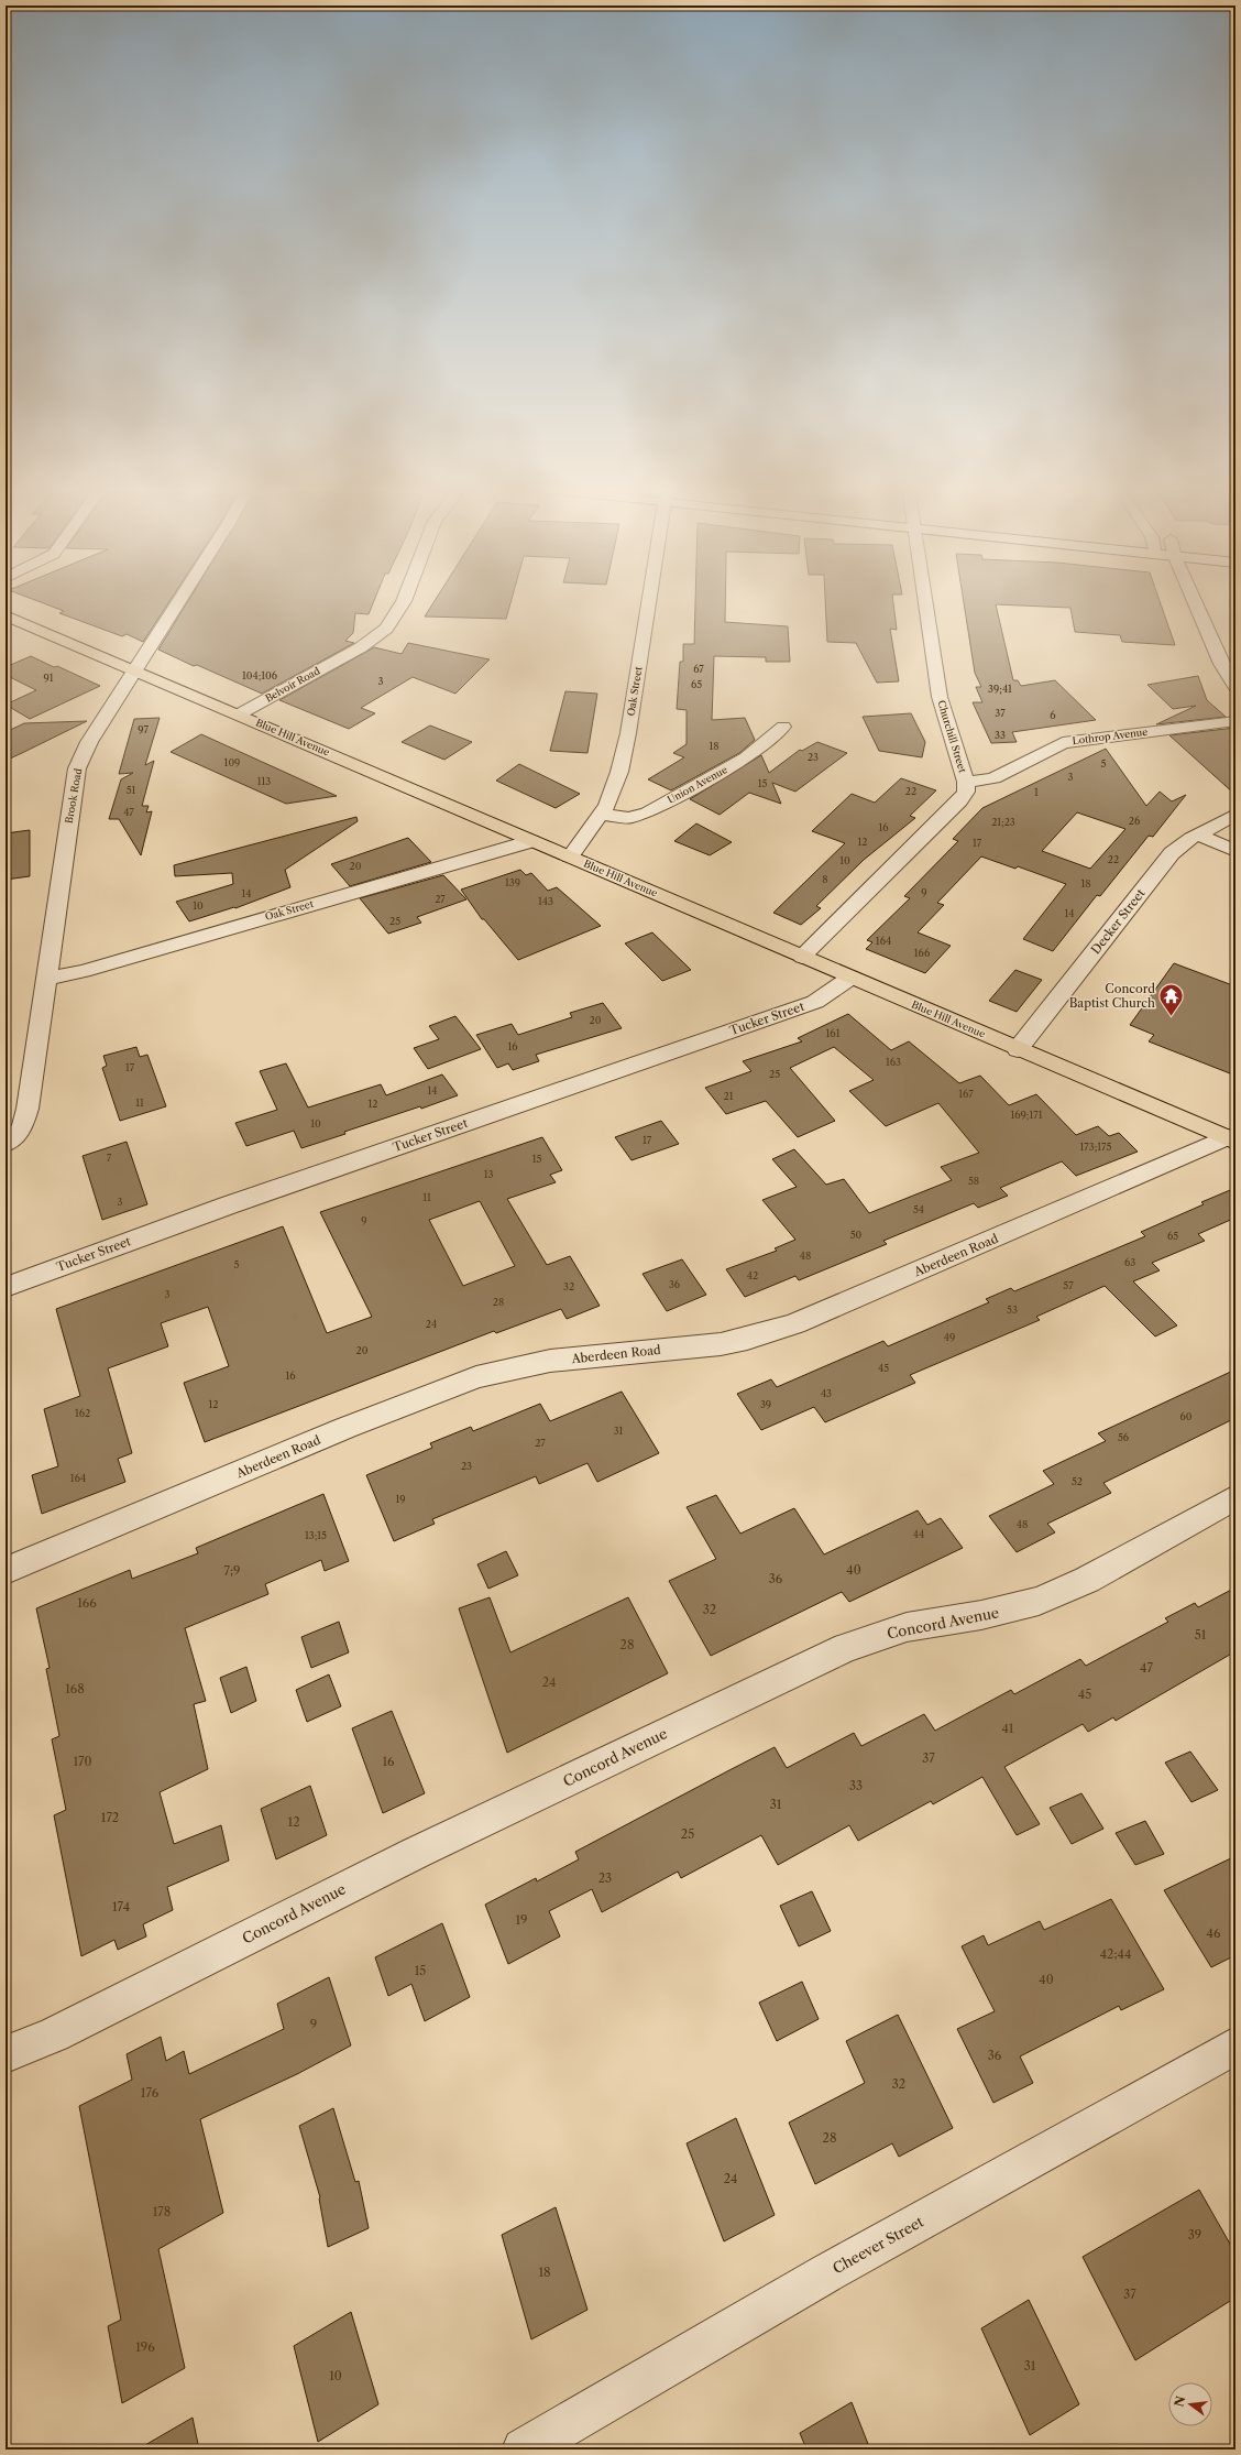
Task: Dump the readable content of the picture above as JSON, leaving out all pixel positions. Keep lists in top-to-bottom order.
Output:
{
  "streets": {
    "highway": ["Blue Hill Avenue"],
    "street": [
      "Belvoir Road",
      "Oak Street",
      "Churchill Street",
      "Lothrop Avenue",
      "Union Avenue",
      "Brook Road",
      "Decker Street",
      "Tucker Street",
      "Aberdeen Road",
      "Concord Avenue",
      "Cheever Street"
    ]
  },
  "crossings": [
    ["Belvoir Road", "Blue Hill Avenue"],
    ["Oak Street", "Blue Hill Avenue"],
    ["Oak Street", "Union Avenue"],
    ["Oak Street", "Brook Road"],
    ["Churchill Street", "Lothrop Avenue"],
    ["Churchill Street", "Blue Hill Avenue"],
    ["Blue Hill Avenue", "Brook Road"],
    ["Blue Hill Avenue", "Decker Street"],
    ["Blue Hill Avenue", "Tucker Street"],
    ["Blue Hill Avenue", "Aberdeen Road"]
  ],
  "places": {
    "temple": ["Concord Baptist Church"]
  },
  "house_numbers": [
    "67",
    "104;106",
    "91",
    "3",
    "65",
    "39;41",
    "37",
    "6",
    "97",
    "33",
    "18",
    "23",
    "109",
    "5",
    "3",
    "113",
    "15",
    "51",
    "22",
    "1",
    "47",
    "26",
    "21;23",
    "16",
    "12",
    "17",
    "22",
    "10",
    "20",
    "8",
    "139",
    "18",
    "9",
    "14",
    "27",
    "143",
    "10",
    "14",
    "25",
    "164",
    "166",
    "20",
    "161",
    "16",
    "163",
    "17",
    "25",
    "14",
    "167",
    "21",
    "11",
    "12",
    "169;171",
    "10",
    "17",
    "173;175",
    "7",
    "15",
    "13",
    "58",
    "11",
    "3",
    "54",
    "9",
    "50",
    "65",
    "48",
    "63",
    "5",
    "42",
    "36",
    "57",
    "32",
    "3",
    "28",
    "53",
    "24",
    "49",
    "20",
    "45",
    "16",
    "43",
    "12",
    "39",
    "162",
    "60",
    "31",
    "56",
    "27",
    "23",
    "164",
    "52",
    "19",
    "48",
    "44",
    "13;15",
    "40",
    "7;9",
    "36",
    "166",
    "32",
    "51",
    "28",
    "47",
    "24",
    "168",
    "45",
    "41",
    "37",
    "170",
    "16",
    "33",
    "31",
    "172",
    "12",
    "25",
    "23",
    "174",
    "19",
    "46",
    "42;44",
    "15",
    "40",
    "9",
    "36",
    "32",
    "176",
    "28",
    "24",
    "178",
    "39",
    "18",
    "37",
    "196",
    "31",
    "10"
  ],
  "north": "left"
}
